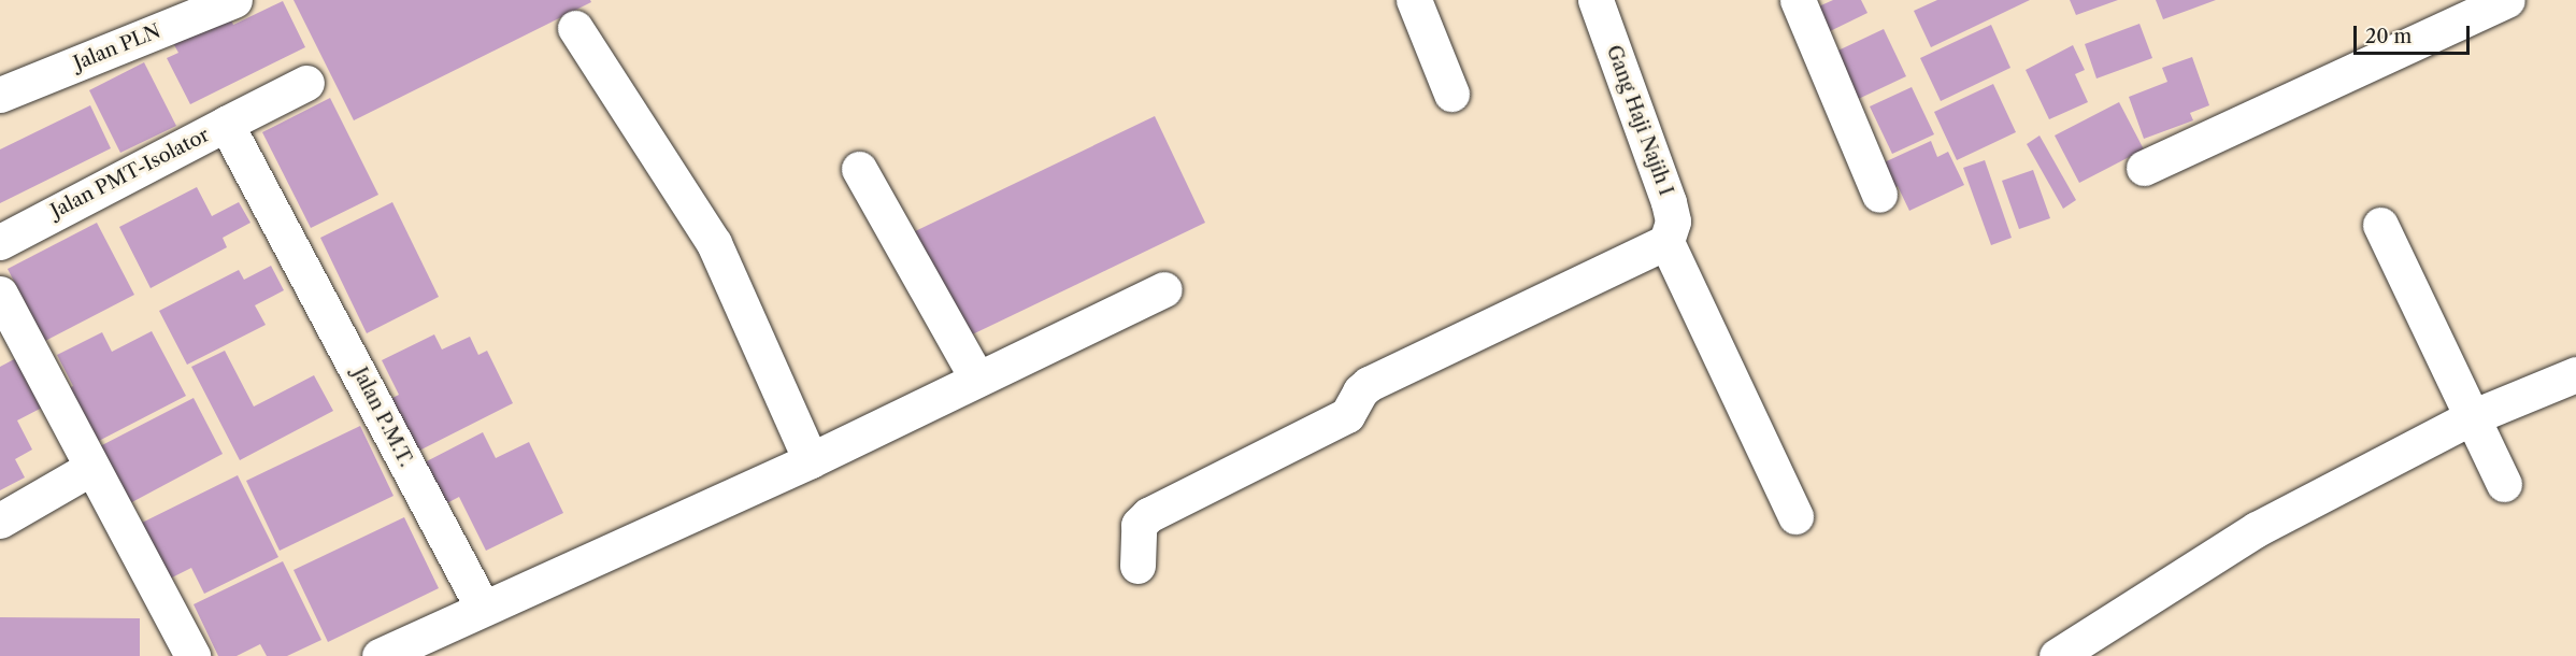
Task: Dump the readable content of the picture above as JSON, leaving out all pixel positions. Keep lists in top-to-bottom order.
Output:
{
  "streets": {
    "street": [
      "Jalan PLN",
      "Gang Haji Najih I",
      "Jalan PMT-Isolator",
      "Jalan P.M.T."
    ]
  },
  "crossings": [
    ["Jalan PMT-Isolator", "Jalan P.M.T."]
  ],
  "scale_bar": "20 m"
}
